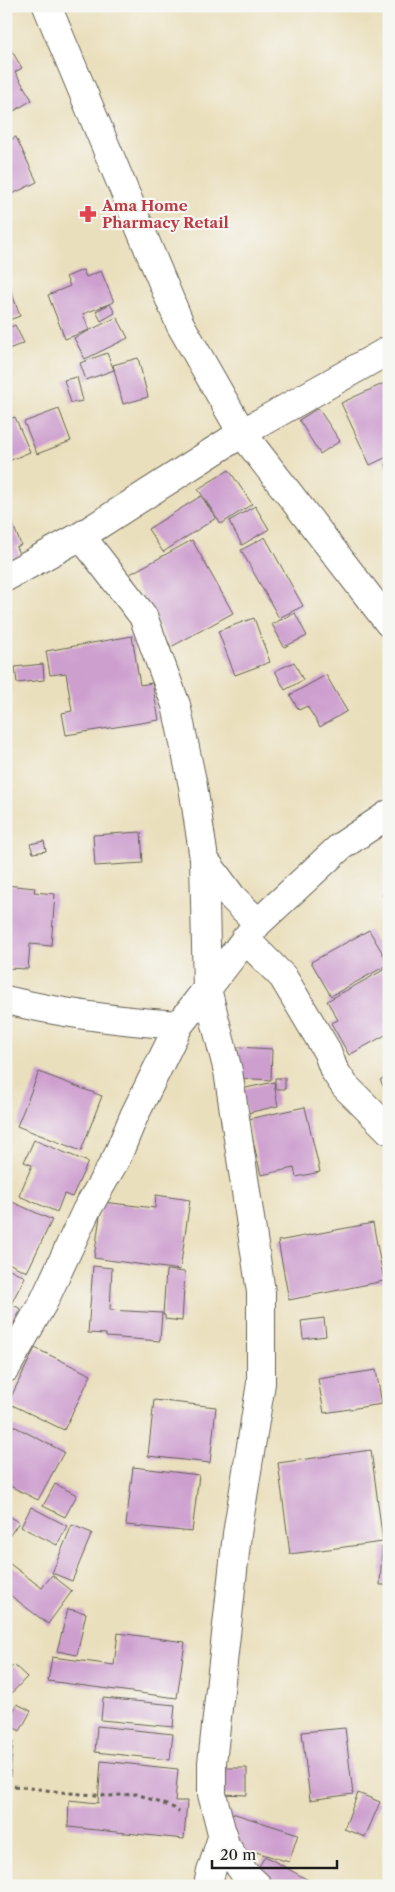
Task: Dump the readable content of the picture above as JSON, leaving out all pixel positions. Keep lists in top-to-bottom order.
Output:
{
  "places": {
    "pharmacy": ["Ama Home Pharmacy Retail"]
  },
  "scale_bar": "20 m"
}
